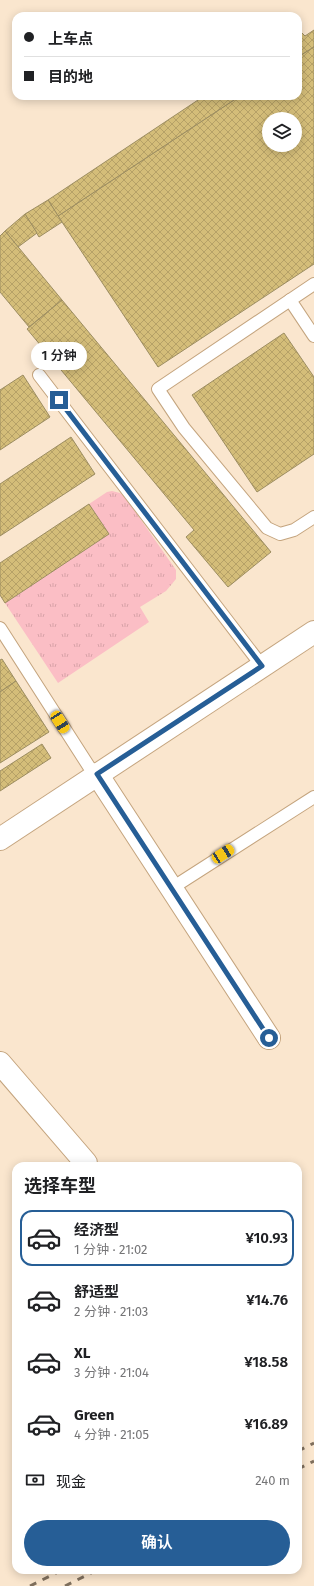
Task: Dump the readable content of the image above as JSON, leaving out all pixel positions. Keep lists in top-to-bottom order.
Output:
{
  "page": {
    "banner": ["上车点", "目的地"],
    "bubble": "1 分钟",
    "heading": "选择车型",
    "list": [
      {
        "name": "经济型",
        "note": "1 分钟 · 21:02",
        "value": "¥10.93"
      },
      {
        "name": "舒适型",
        "note": "2 分钟 · 21:03",
        "value": "¥14.76"
      },
      {
        "name": "XL",
        "note": "3 分钟 · 21:04",
        "value": "¥18.58"
      },
      {
        "name": "Green",
        "note": "4 分钟 · 21:05",
        "value": "¥16.89"
      }
    ],
    "pay": ["现金", "240 m"],
    "buttons": "确认"
  }
}
